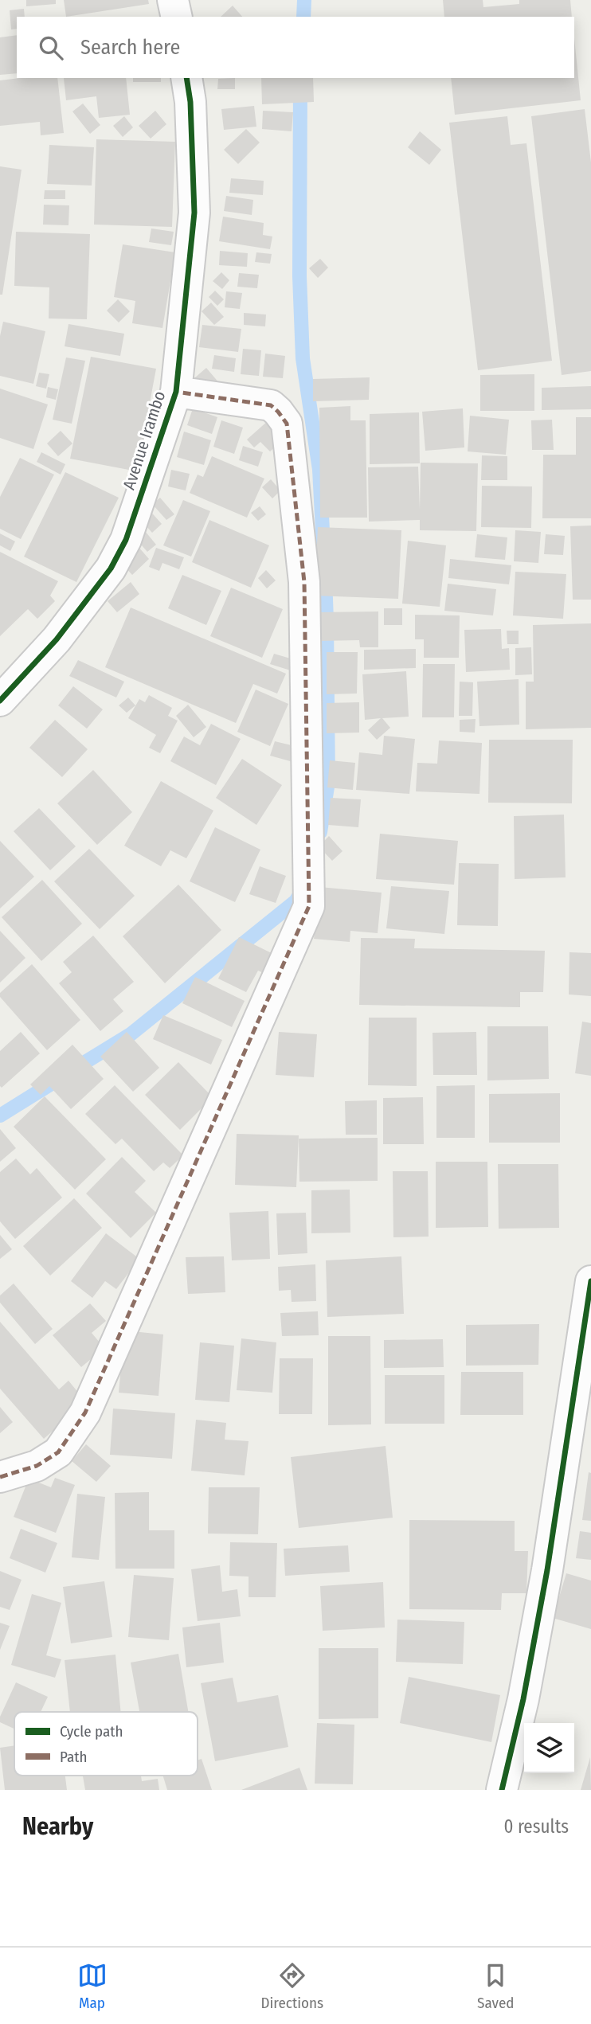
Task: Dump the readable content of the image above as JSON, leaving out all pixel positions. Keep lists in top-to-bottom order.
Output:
{
  "streets": {
    "street": ["Avenue Irambo"]
  },
  "legend": ["Cycle path", "Path"],
  "page": {
    "search": "Search here",
    "heading": ["Nearby", "0 results"],
    "nav": ["Map", "Directions", "Saved"]
  }
}
